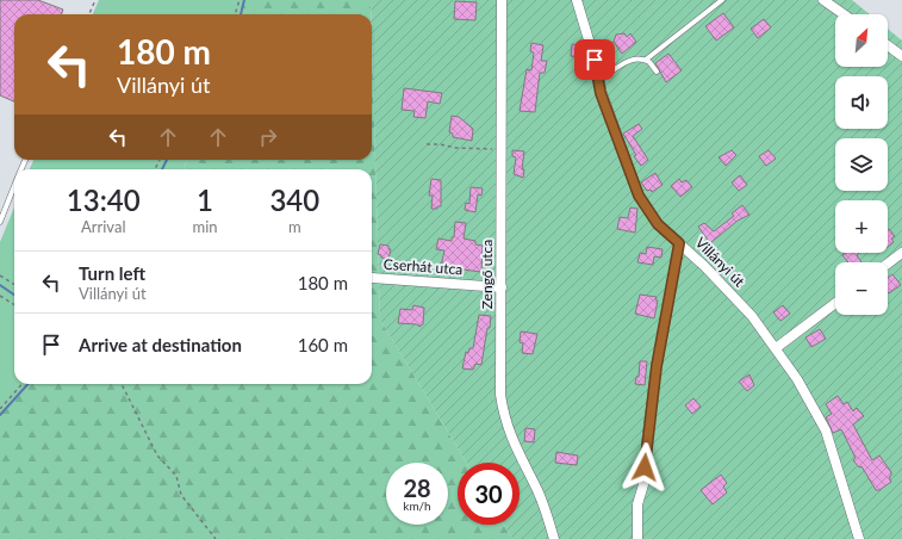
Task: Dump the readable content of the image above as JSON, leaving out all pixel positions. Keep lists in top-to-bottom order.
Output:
{
  "streets": {
    "street": ["Villányi út", "Cserhát utca", "Zengő utca"]
  },
  "crossings": [
    ["Cserhát utca", "Zengő utca"]
  ],
  "north": "top right",
  "page": {
    "map_buttons": ["+", "−"],
    "turn": ["180 m", "Villányi út"],
    "eta": [
      "13:40",
      "Arrival",
      "1",
      "min",
      "340",
      "m"
    ],
    "list": [
      {
        "name": "Turn left",
        "note": "Villányi út",
        "value": "180 m"
      },
      {
        "name": "Arrive at destination",
        "value": "160 m"
      }
    ],
    "speed": "28 km/h",
    "limit": "30"
  }
}
